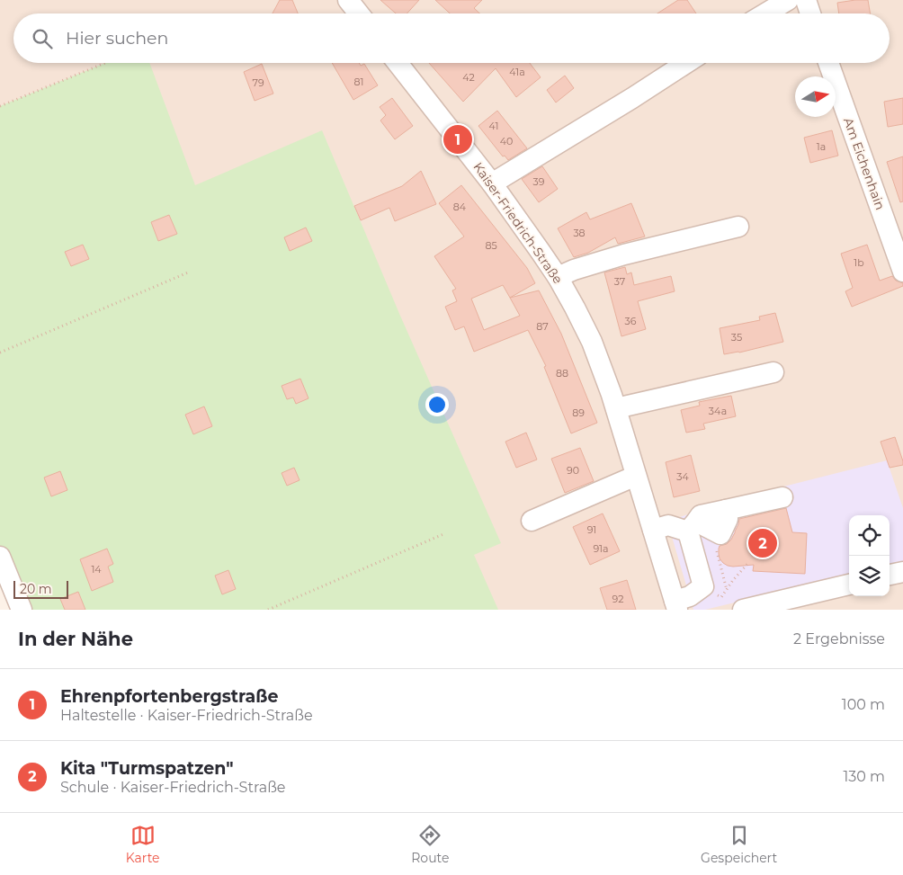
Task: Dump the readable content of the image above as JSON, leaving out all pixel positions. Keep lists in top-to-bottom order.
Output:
{
  "streets": {
    "street": ["Am Eichenhain", "Kaiser-Friedrich-Straße"]
  },
  "house_numbers": [
    "41a",
    "42",
    "81",
    "79",
    "41",
    "40",
    "1a",
    "39",
    "84",
    "38",
    "85",
    "1b",
    "37",
    "36",
    "87",
    "35",
    "88",
    "34a",
    "89",
    "90",
    "34",
    "91",
    "91a",
    "14",
    "92"
  ],
  "scale_bar": "20 m",
  "north": "right",
  "page": {
    "search": "Hier suchen",
    "pins": ["1", "2"],
    "scale": "20 m",
    "heading": ["In der Nähe", "2 Ergebnisse"],
    "list": [
      {
        "mark": "1",
        "name": "Ehrenpfortenbergstraße",
        "note": "Haltestelle · Kaiser-Friedrich-Straße",
        "value": "100 m"
      },
      {
        "mark": "2",
        "name": "Kita \"Turmspatzen\"",
        "note": "Schule · Kaiser-Friedrich-Straße",
        "value": "130 m"
      }
    ],
    "nav": ["Karte", "Route", "Gespeichert"]
  }
}
